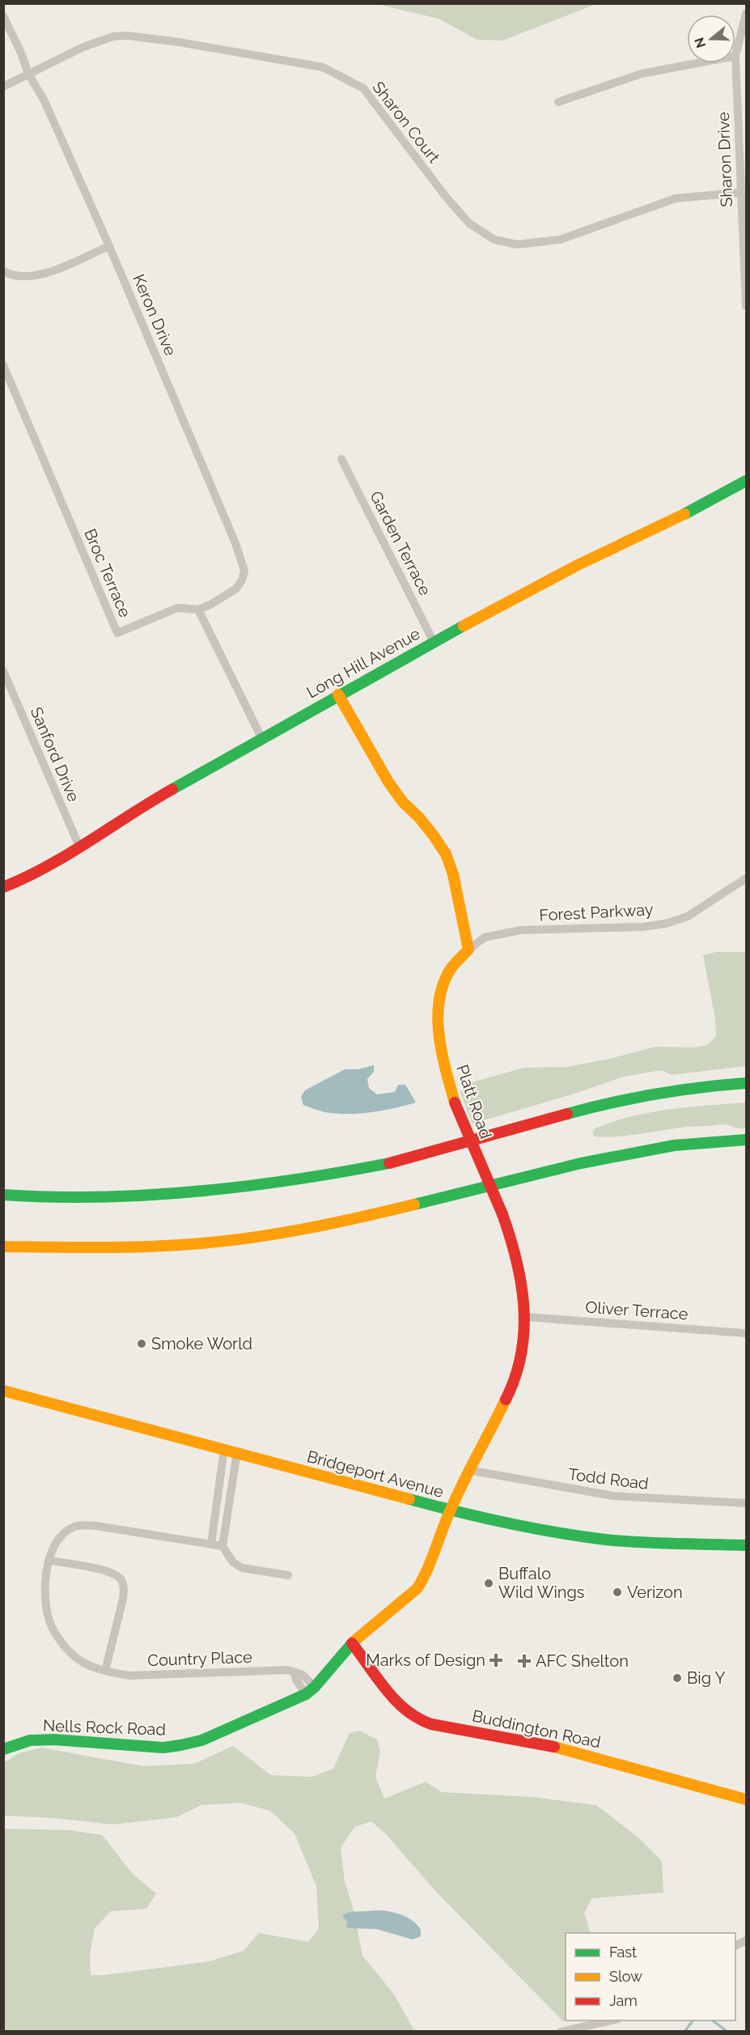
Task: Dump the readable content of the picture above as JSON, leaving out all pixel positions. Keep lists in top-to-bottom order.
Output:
{
  "streets": {
    "main road": [
      "Long Hill Avenue",
      "Platt Road",
      "Bridgeport Avenue",
      "Nells Rock Road",
      "Buddington Road"
    ],
    "street": [
      "Sharon Court",
      "Sharon Drive",
      "Keron Drive",
      "Garden Terrace",
      "Broc Terrace",
      "Sanford Drive",
      "Forest Parkway",
      "Oliver Terrace",
      "Todd Road",
      "Country Place"
    ]
  },
  "crossings": [
    ["Sharon Court", "Sharon Drive"],
    ["Sharon Court", "Keron Drive"],
    ["Keron Drive", "Broc Terrace"],
    ["Garden Terrace", "Long Hill Avenue"],
    ["Long Hill Avenue", "Sanford Drive"],
    ["Forest Parkway", "Platt Road"],
    ["Platt Road", "Oliver Terrace"],
    ["Platt Road", "Bridgeport Avenue"],
    ["Platt Road", "Todd Road"],
    ["Platt Road", "Nells Rock Road"],
    ["Bridgeport Avenue", "Nells Rock Road"],
    ["Country Place", "Nells Rock Road"],
    ["Nells Rock Road", "Buddington Road"]
  ],
  "places": {
    "other": [
      "Smoke World",
      "Buffalo Wild Wings",
      "Verizon",
      "Big Y"
    ],
    "health": ["Marks of Design", "AFC Shelton"]
  },
  "legend": ["Fast", "Slow", "Jam"],
  "north": "left"
}
